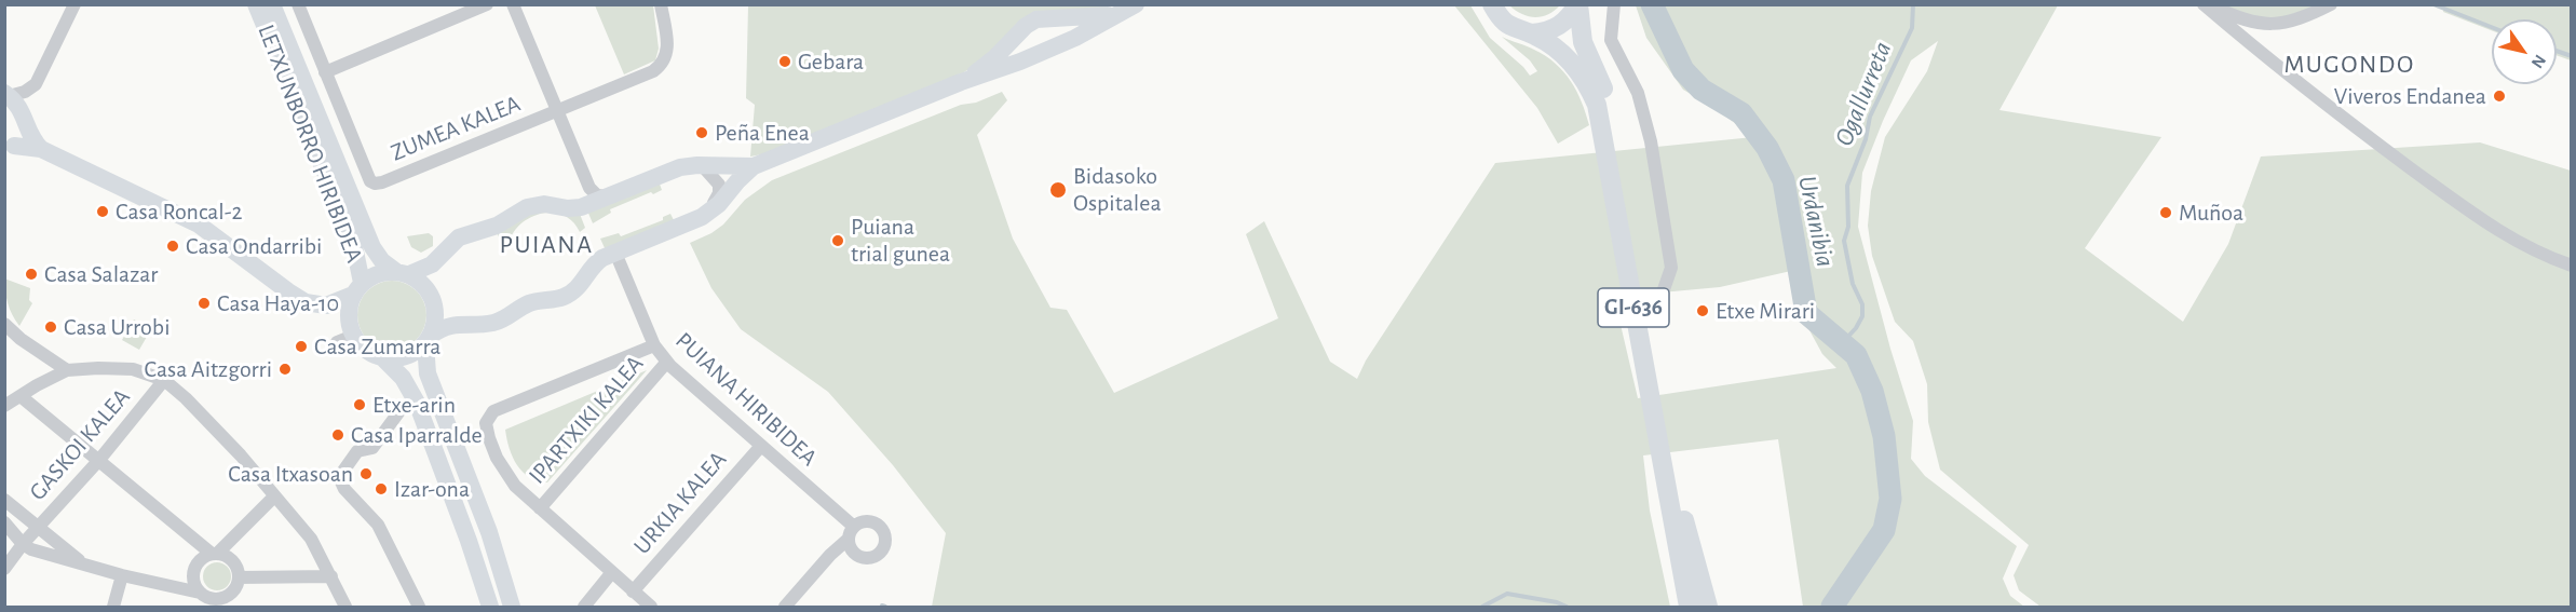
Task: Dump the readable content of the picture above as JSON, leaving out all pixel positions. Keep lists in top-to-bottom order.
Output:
{
  "streets": {
    "main road": ["GI-636"],
    "street": [
      "ZUMEA KALEA",
      "LETXUNBORRO HIRIBIDEA",
      "PUIANA HIRIBIDEA",
      "IPARTXIKI KALEA",
      "GASKOI KALEA",
      "URKIA KALEA"
    ]
  },
  "crossings": [
    ["ZUMEA KALEA", "LETXUNBORRO HIRIBIDEA"],
    ["PUIANA HIRIBIDEA", "IPARTXIKI KALEA"],
    ["PUIANA HIRIBIDEA", "URKIA KALEA"]
  ],
  "districts": ["MUGONDO", "PUIANA"],
  "water": ["Ogallurreta", "Urdanibia"],
  "places": [
    "Gebara",
    "Viveros Endanea",
    "Peña Enea",
    "Bidasoko Ospitalea",
    "Casa Roncal-2",
    "Muñoa",
    "Puiana trial gunea",
    "Casa Ondarribi",
    "Casa Salazar",
    "Casa Haya-10",
    "Etxe Mirari",
    "Casa Urrobi",
    "Casa Zumarra",
    "Casa Aitzgorri",
    "Etxe-arin",
    "Casa Iparralde",
    "Casa Itxasoan",
    "Izar-ona"
  ],
  "north": "bottom right"
}
